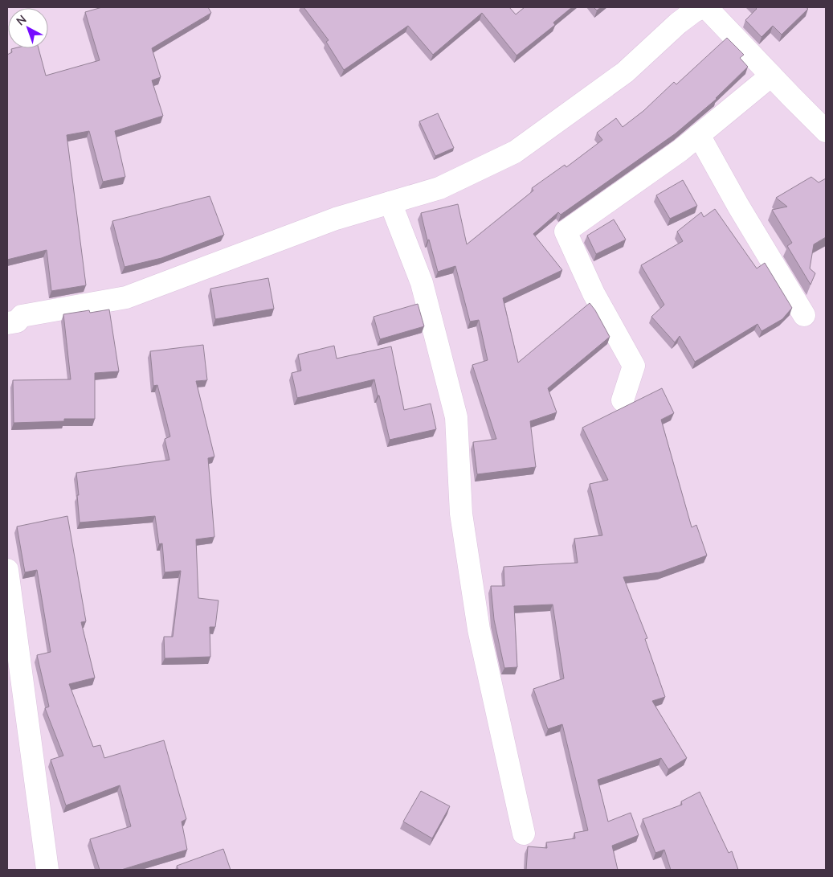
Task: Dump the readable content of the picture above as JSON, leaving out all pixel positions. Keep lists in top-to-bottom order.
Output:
{
  "north": "top left"
}
